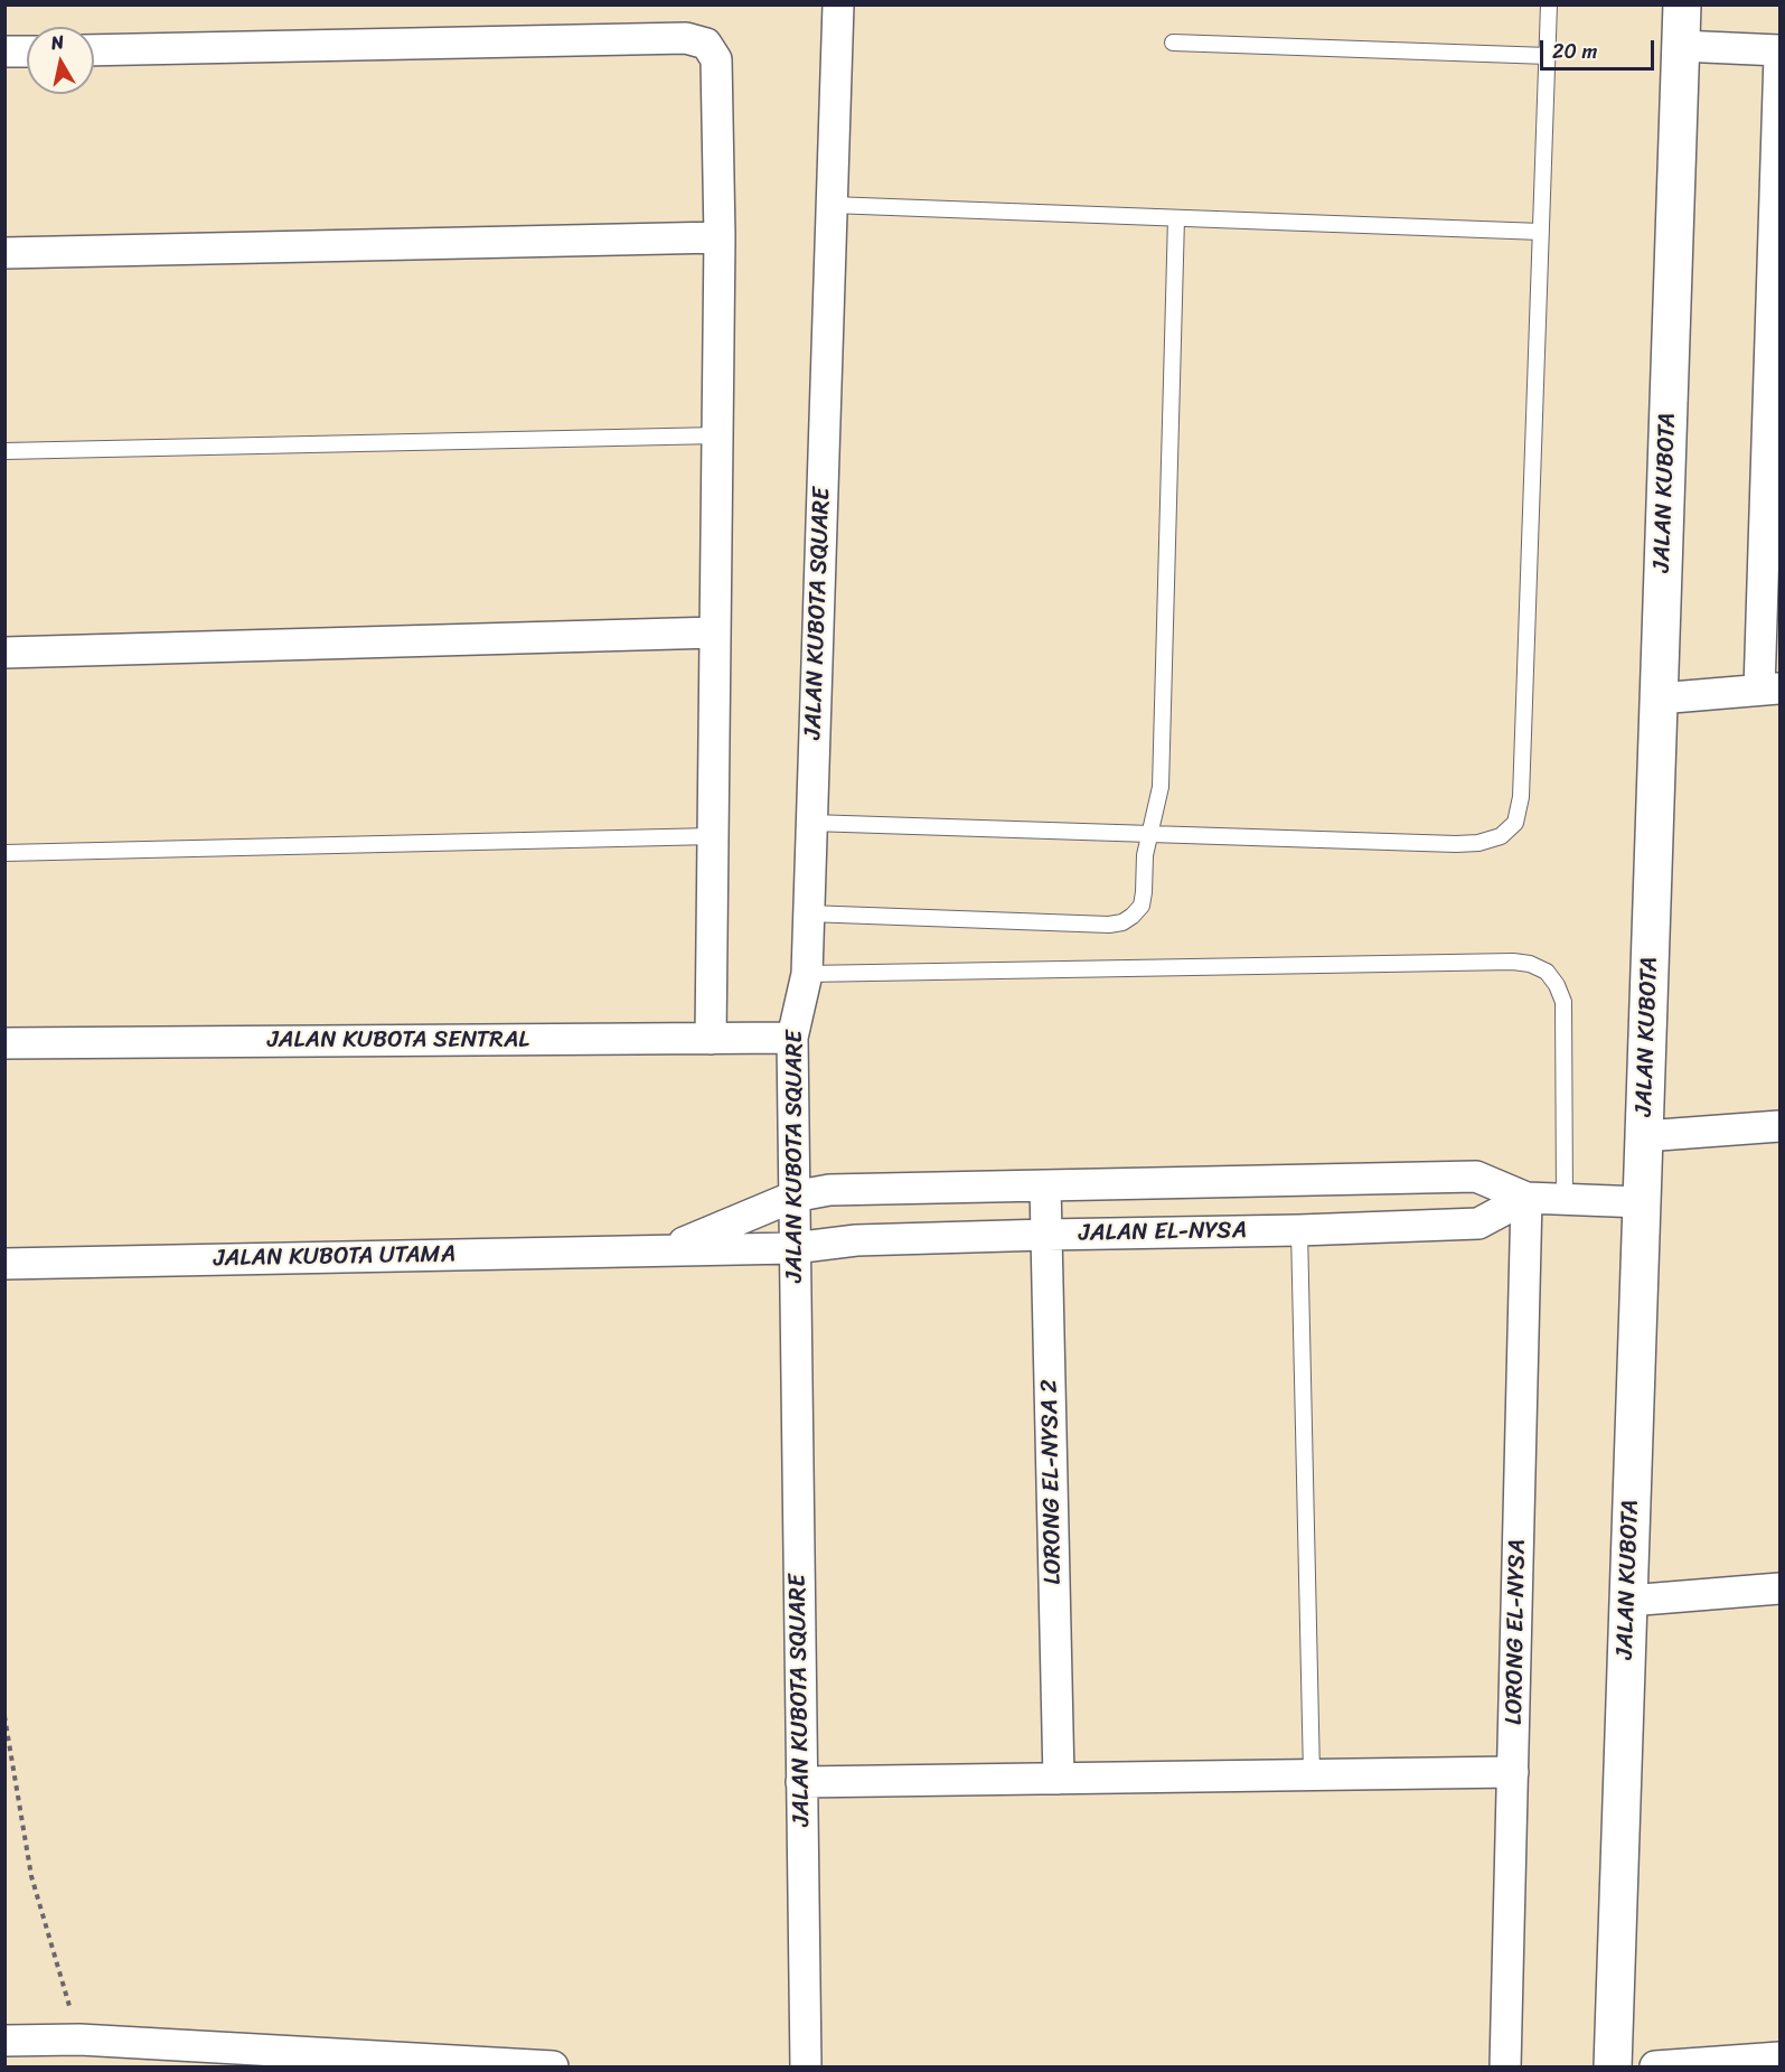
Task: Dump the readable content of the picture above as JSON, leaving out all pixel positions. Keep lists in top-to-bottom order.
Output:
{
  "streets": {
    "street": [
      "JALAN KUBOTA",
      "JALAN KUBOTA SQUARE",
      "JALAN KUBOTA SENTRAL",
      "JALAN EL-NYSA",
      "JALAN KUBOTA UTAMA",
      "LORONG EL-NYSA 2",
      "LORONG EL-NYSA"
    ]
  },
  "crossings": [
    ["JALAN KUBOTA", "JALAN EL-NYSA"],
    ["JALAN KUBOTA SQUARE", "JALAN KUBOTA SENTRAL"],
    ["JALAN KUBOTA SQUARE", "JALAN EL-NYSA"],
    ["JALAN KUBOTA SQUARE", "JALAN KUBOTA UTAMA"],
    ["JALAN EL-NYSA", "JALAN KUBOTA UTAMA"],
    ["JALAN EL-NYSA", "LORONG EL-NYSA 2"],
    ["JALAN EL-NYSA", "LORONG EL-NYSA"]
  ],
  "scale_bar": "20 m",
  "north": "top"
}
